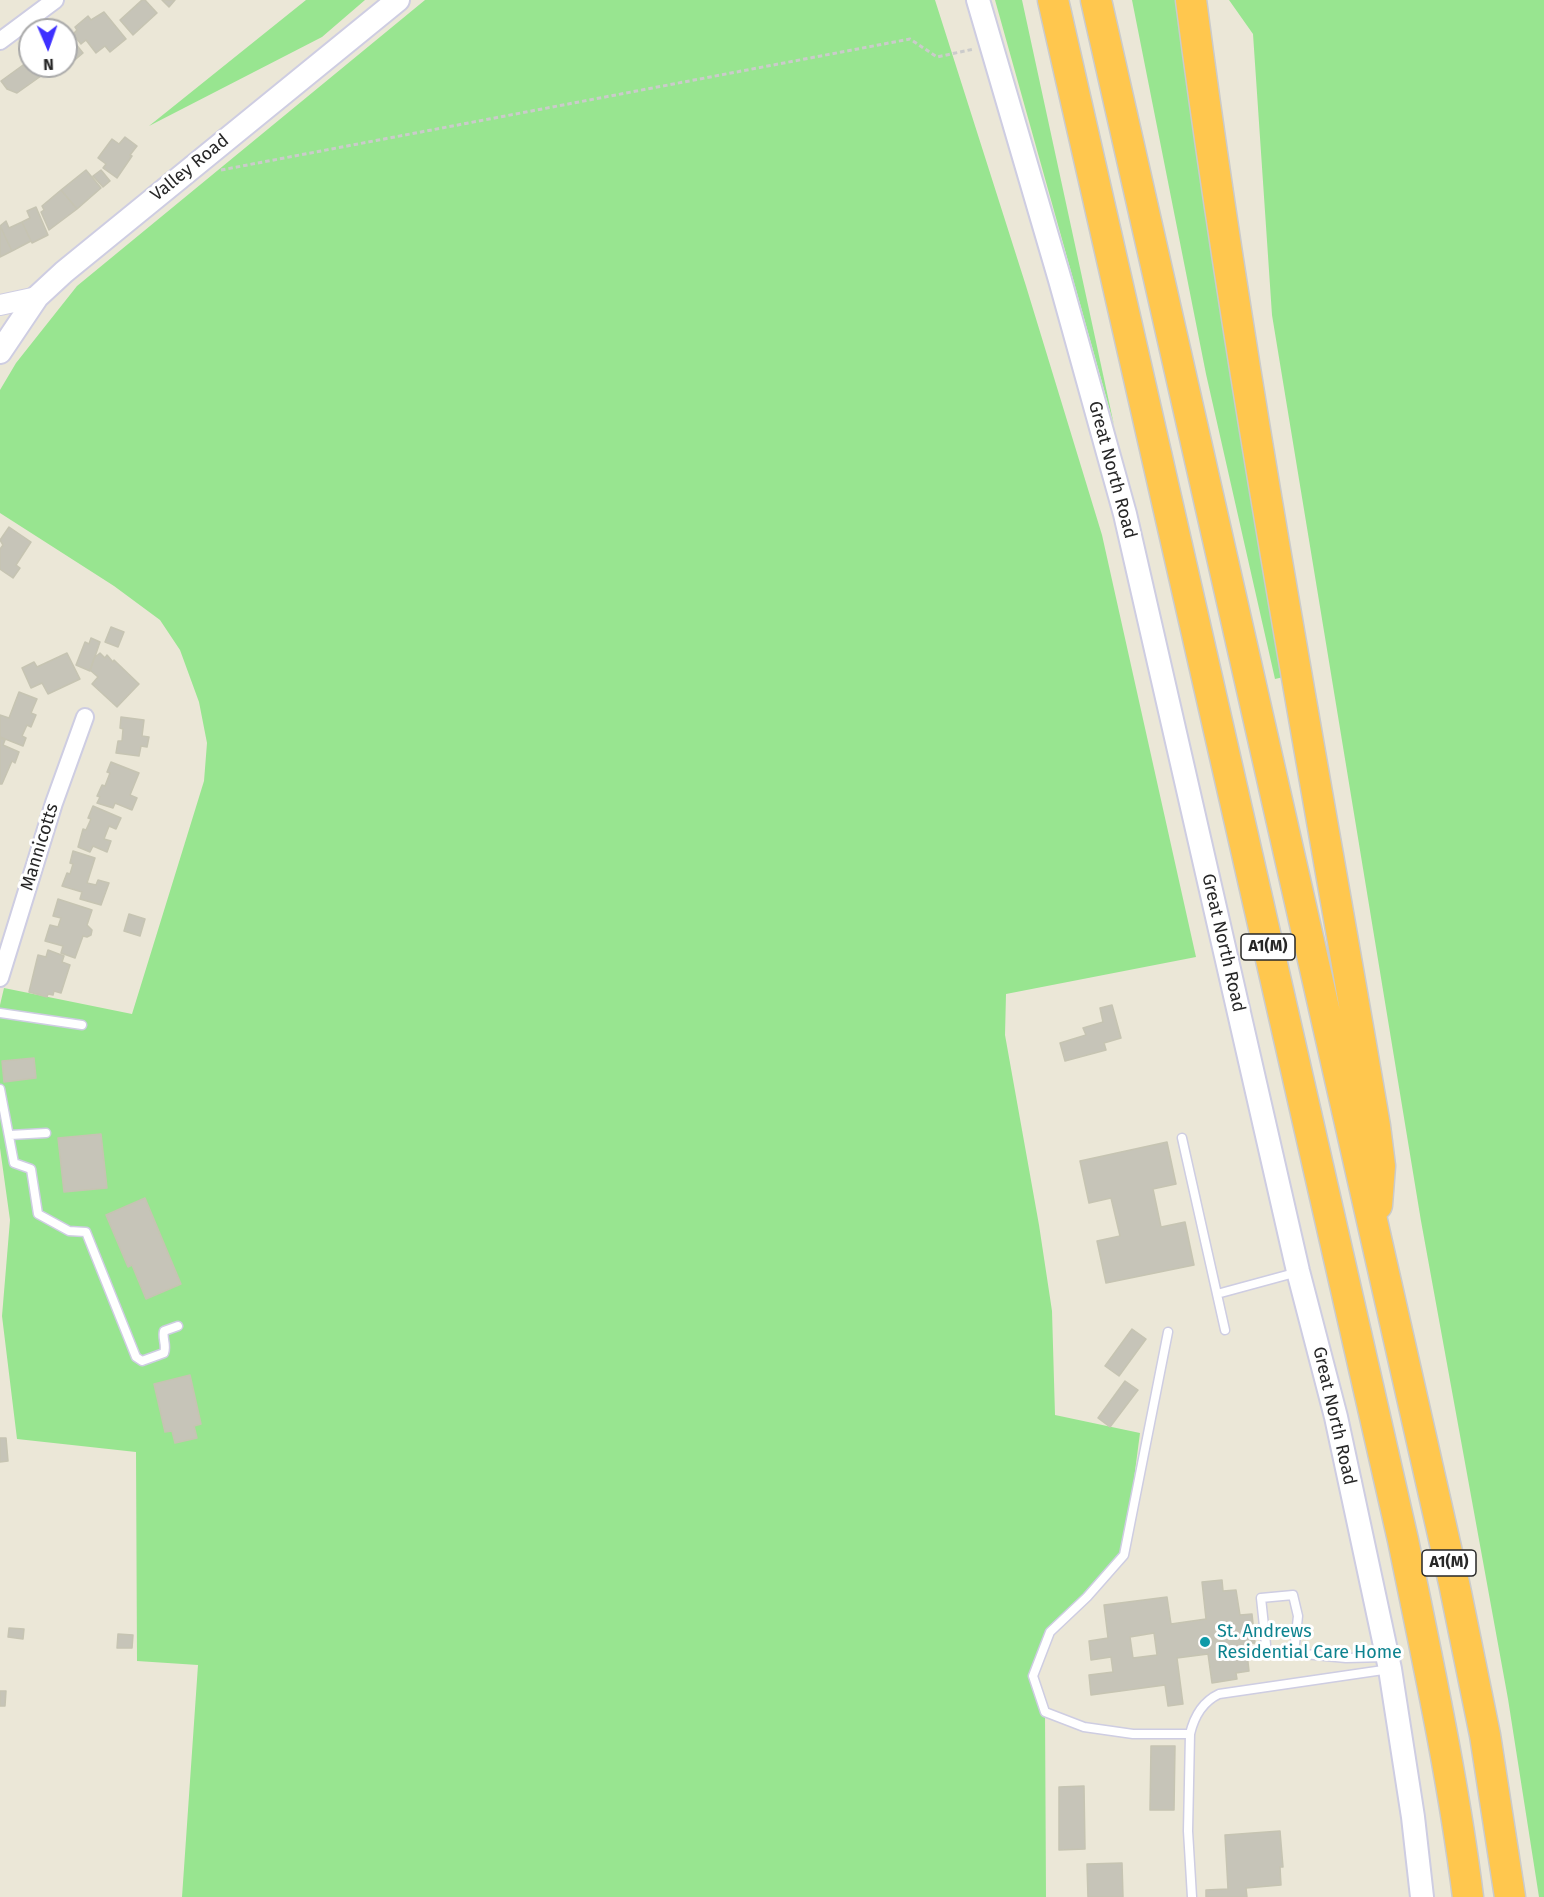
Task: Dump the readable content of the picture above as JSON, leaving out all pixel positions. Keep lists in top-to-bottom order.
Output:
{
  "streets": {
    "highway": ["A1(M)"],
    "main road": ["Valley Road", "Great North Road"],
    "street": ["Mannicotts"]
  },
  "places": ["St. Andrews Residential Care Home"],
  "north": "bottom"
}
